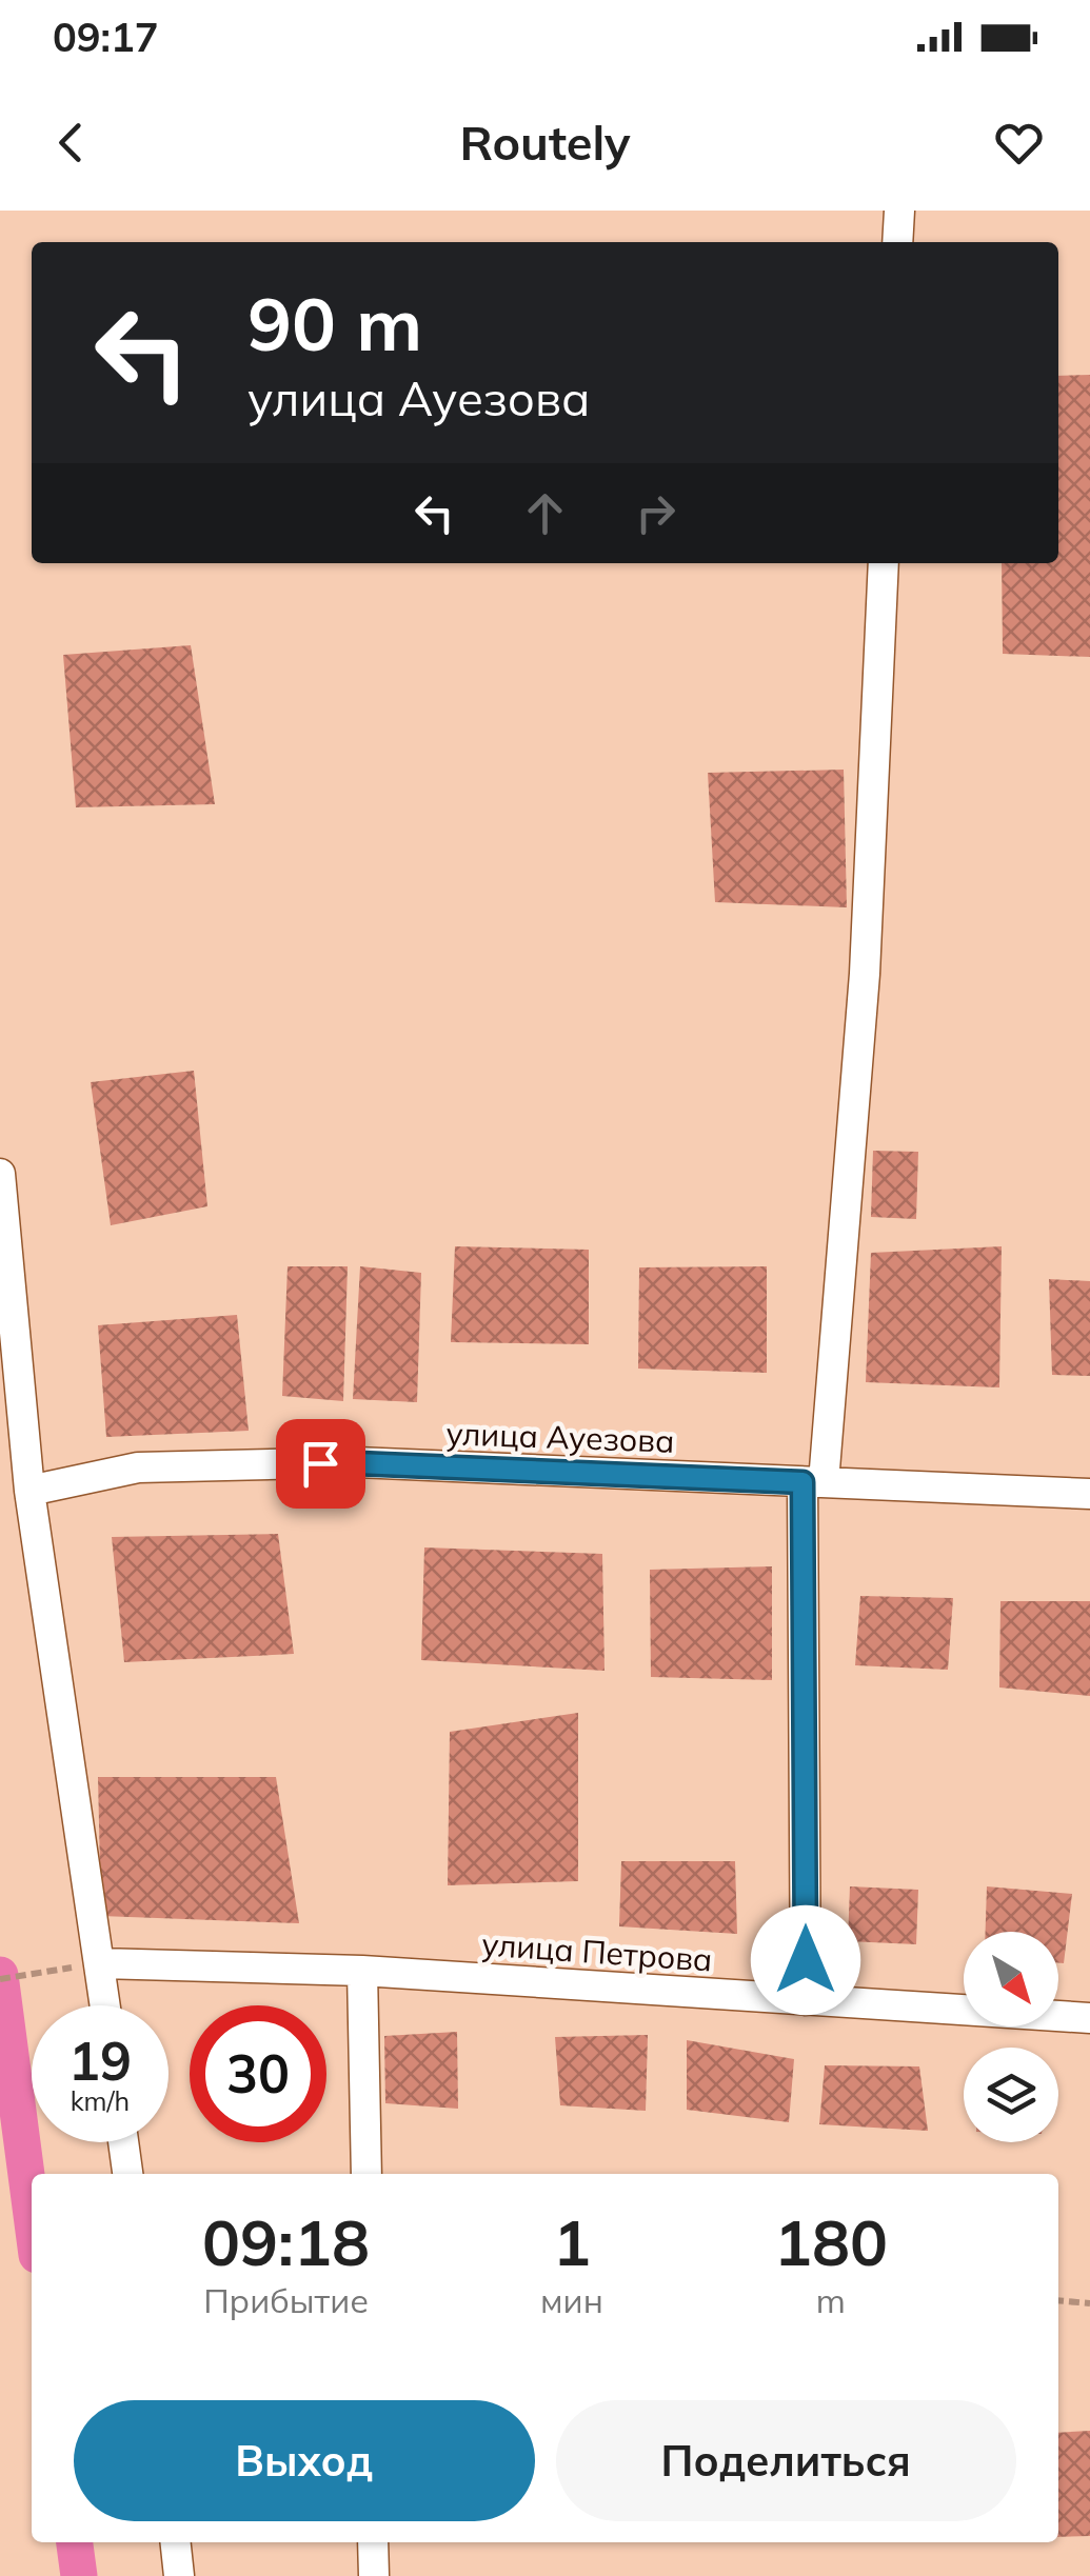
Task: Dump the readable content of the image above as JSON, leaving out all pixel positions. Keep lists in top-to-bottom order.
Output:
{
  "streets": {
    "street": ["улица Ауезова", "улица Петрова"]
  },
  "north": "bottom right",
  "page": {
    "status": "09:17",
    "header": "Routely",
    "turn": ["90 m", "улица Ауезова"],
    "speed": "19 km/h",
    "limit": "30",
    "eta": [
      "09:18",
      "Прибытие",
      "1",
      "мин",
      "180",
      "m"
    ],
    "buttons": ["Выход", "Поделиться"]
  }
}
